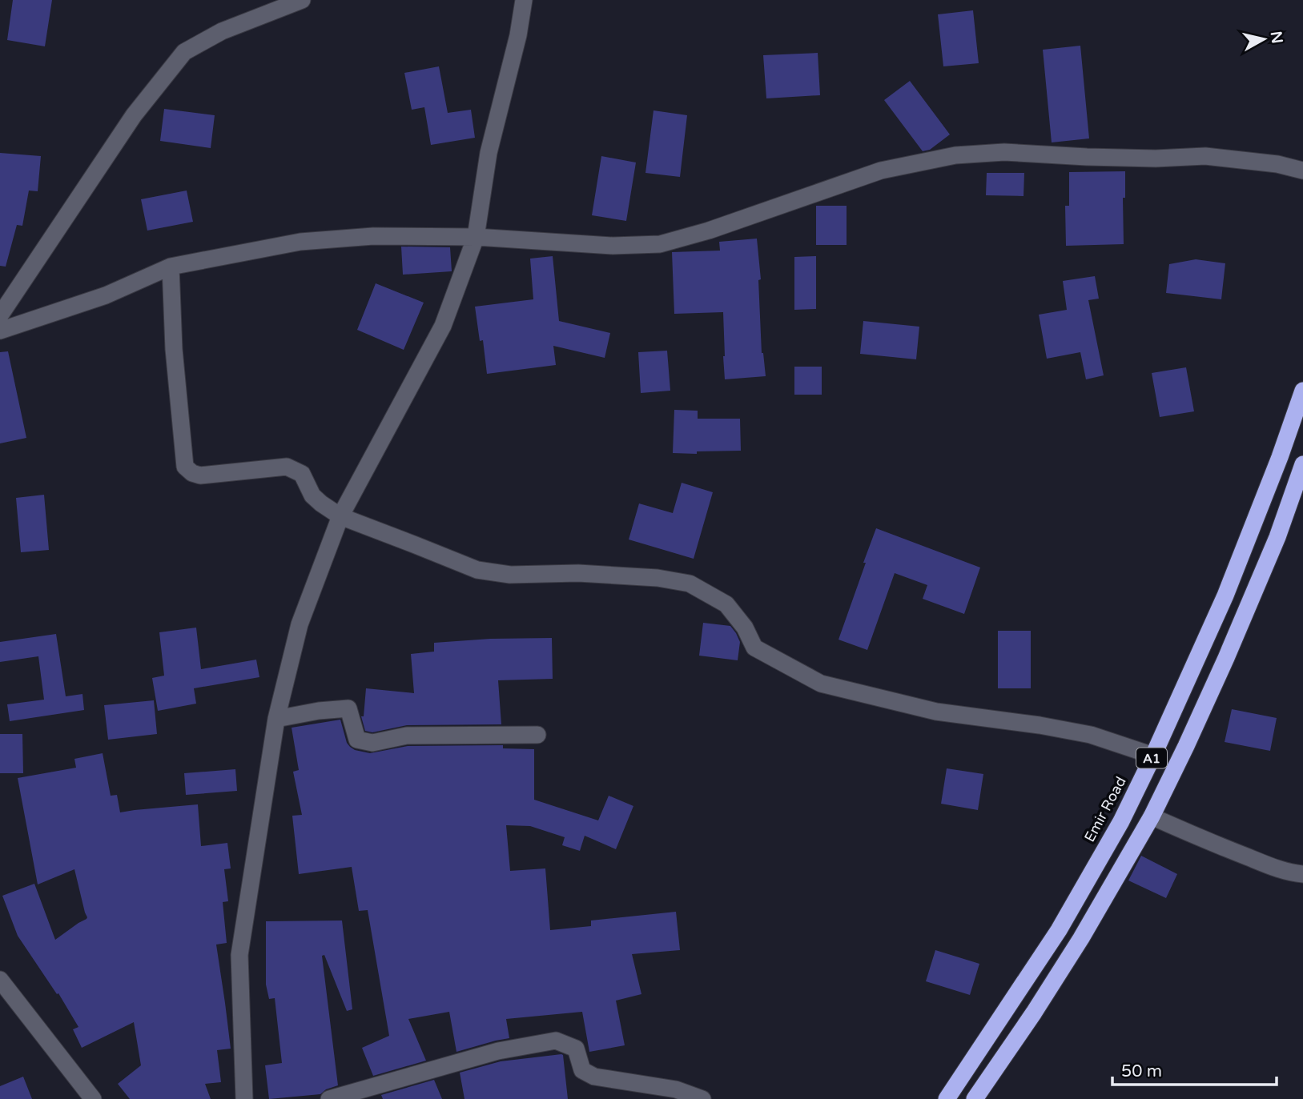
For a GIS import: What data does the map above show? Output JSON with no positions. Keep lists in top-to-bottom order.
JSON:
{
  "streets": {
    "highway": ["A1", "Emir Road"]
  },
  "scale_bar": "50 m",
  "north": "right"
}
